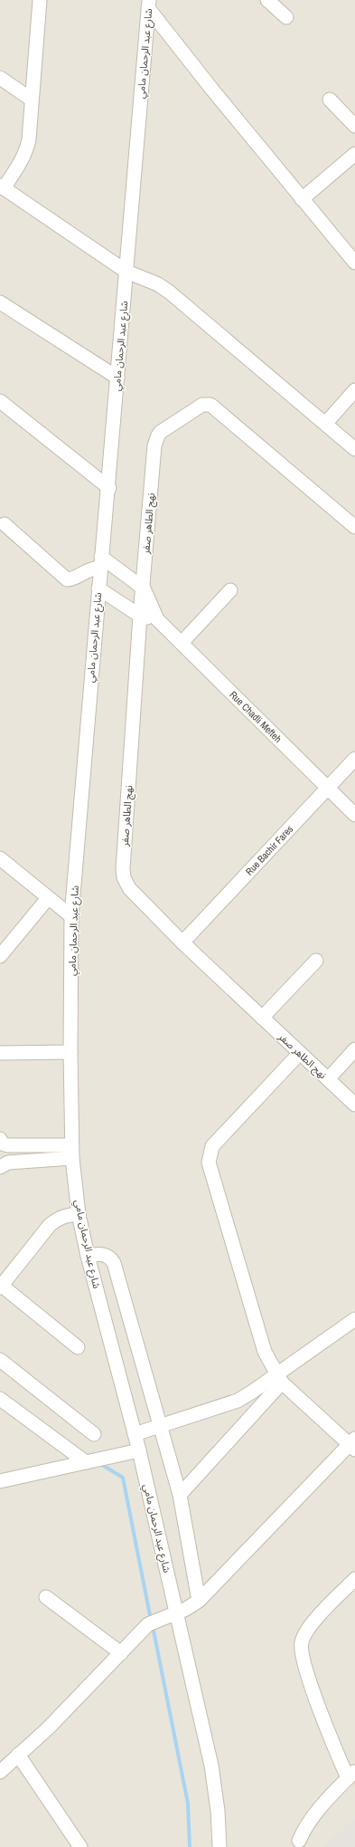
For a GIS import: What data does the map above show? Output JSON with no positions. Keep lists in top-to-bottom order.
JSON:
{
  "streets": {
    "street": [
      "شارع عبد الرحمان مامي",
      "نهج الطاهر صفر",
      "Rue Chadli Mefteh",
      "Rue Bachir Fares"
    ]
  },
  "crossings": [
    ["نهج الطاهر صفر", "Rue Bachir Fares"],
    ["Rue Chadli Mefteh", "Rue Bachir Fares"]
  ]
}
